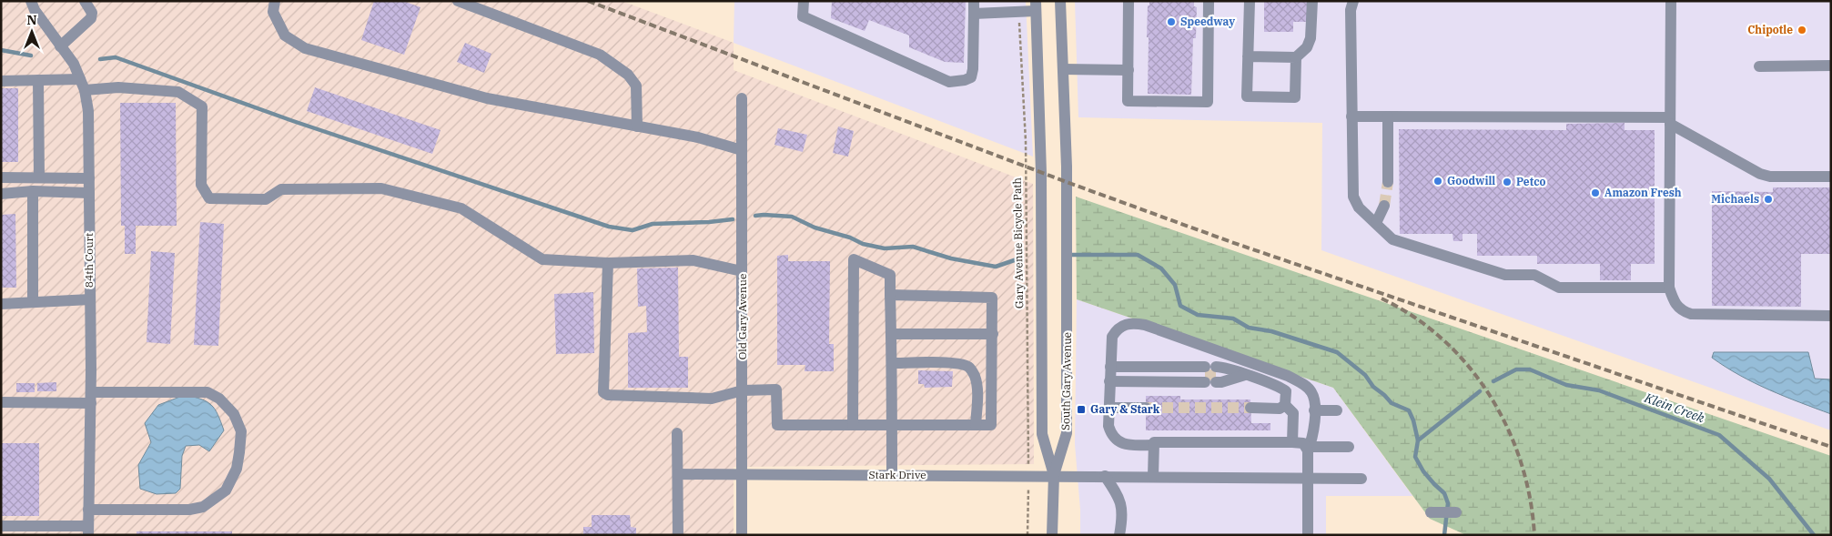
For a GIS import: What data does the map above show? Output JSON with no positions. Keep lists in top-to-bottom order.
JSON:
{
  "streets": {
    "street": [
      "84th Court",
      "Old Gary Avenue",
      "South Gary Avenue",
      "Stark Drive"
    ],
    "path": ["Gary Avenue Bicycle Path"]
  },
  "crossings": [
    ["Old Gary Avenue", "Stark Drive"],
    ["South Gary Avenue", "Stark Drive"]
  ],
  "water": ["Klein Creek"],
  "places": {
    "other": [
      "Speedway",
      "Chipotle",
      "Goodwill",
      "Petco",
      "Amazon Fresh",
      "Michaels"
    ],
    "transit": ["Gary & Stark"]
  },
  "north": "top"
}
